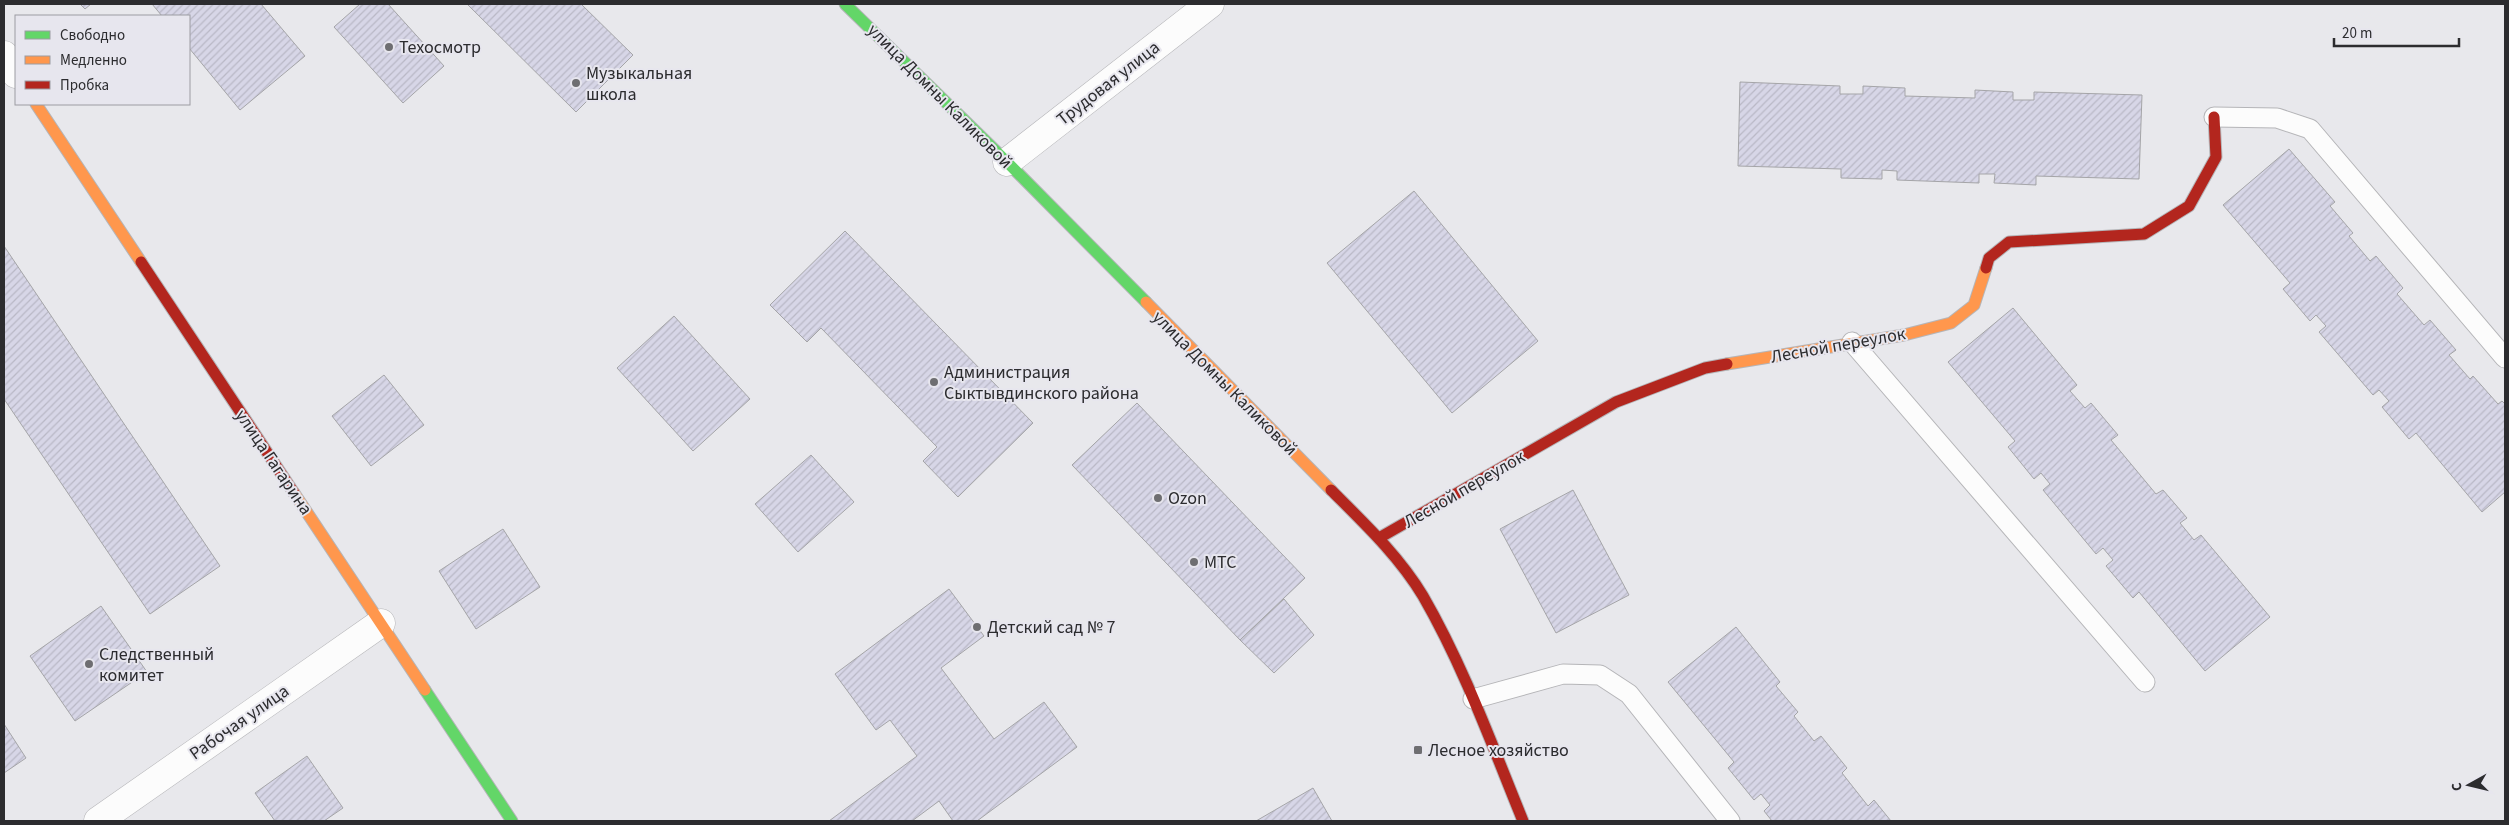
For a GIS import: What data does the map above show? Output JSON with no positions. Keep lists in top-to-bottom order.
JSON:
{
  "streets": {
    "street": [
      "Трудовая улица",
      "улица Домны Каликовой",
      "Лесной переулок",
      "улица Гагарина",
      "Рабочая улица"
    ]
  },
  "crossings": [
    ["Трудовая улица", "улица Домны Каликовой"],
    ["улица Домны Каликовой", "Лесной переулок"],
    ["улица Гагарина", "Рабочая улица"]
  ],
  "places": {
    "other": [
      "Техосмотр",
      "Музыкальная школа",
      "Администрация Сыктывдинского района",
      "Ozon",
      "МТС",
      "Детский сад № 7",
      "Следственный комитет"
    ],
    "transit": ["Лесное хозяйство"]
  },
  "legend": ["Свободно", "Медленно", "Пробка"],
  "scale_bar": "20 m",
  "north": "left"
}
